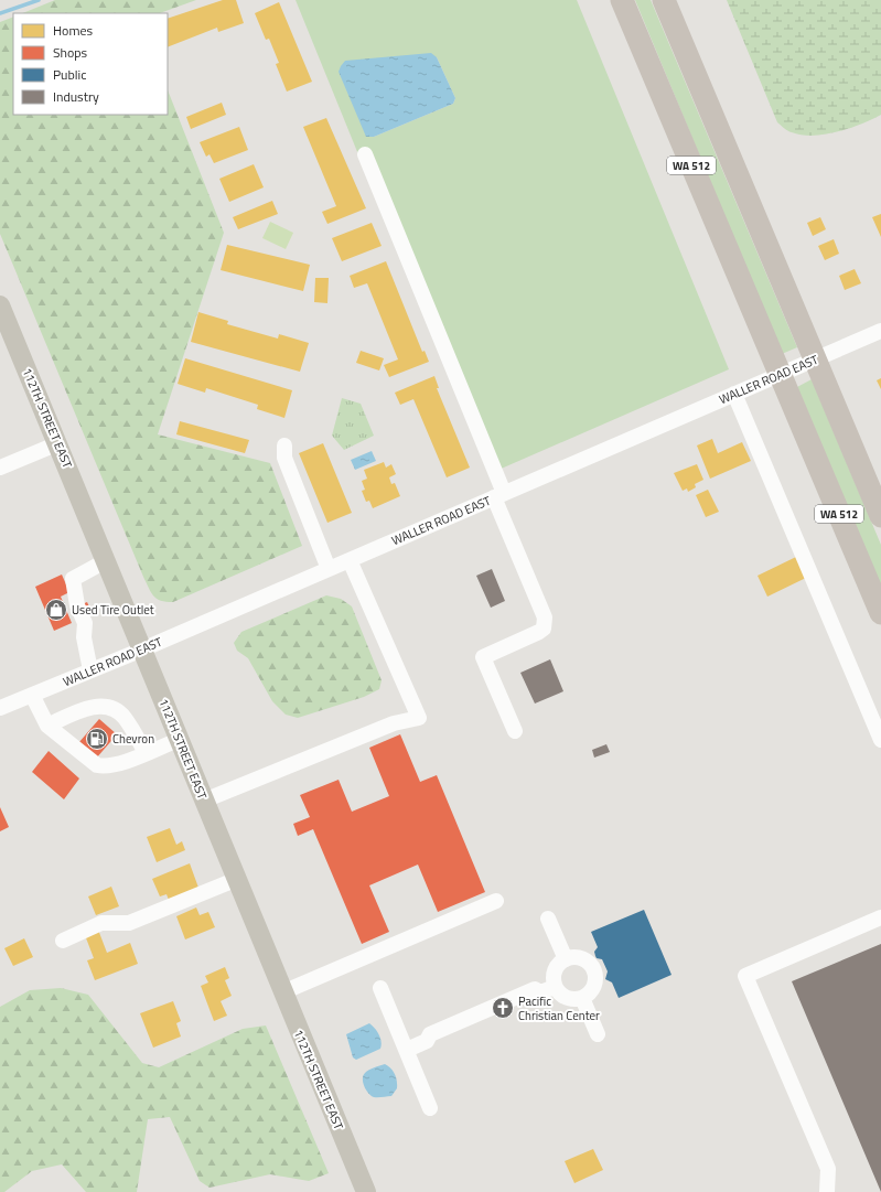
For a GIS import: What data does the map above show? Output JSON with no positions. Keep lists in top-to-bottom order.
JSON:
{
  "streets": {
    "highway": ["WA 512"],
    "main road": ["112TH STREET EAST"],
    "street": ["WALLER ROAD EAST"]
  },
  "crossings": [
    ["WALLER ROAD EAST", "112TH STREET EAST"]
  ],
  "places": {
    "shop": ["Used Tire Outlet"],
    "fuel station": ["Chevron"],
    "church": ["Pacific Christian Center"]
  },
  "legend": [
    "Homes",
    "Shops",
    "Public",
    "Industry"
  ]
}
